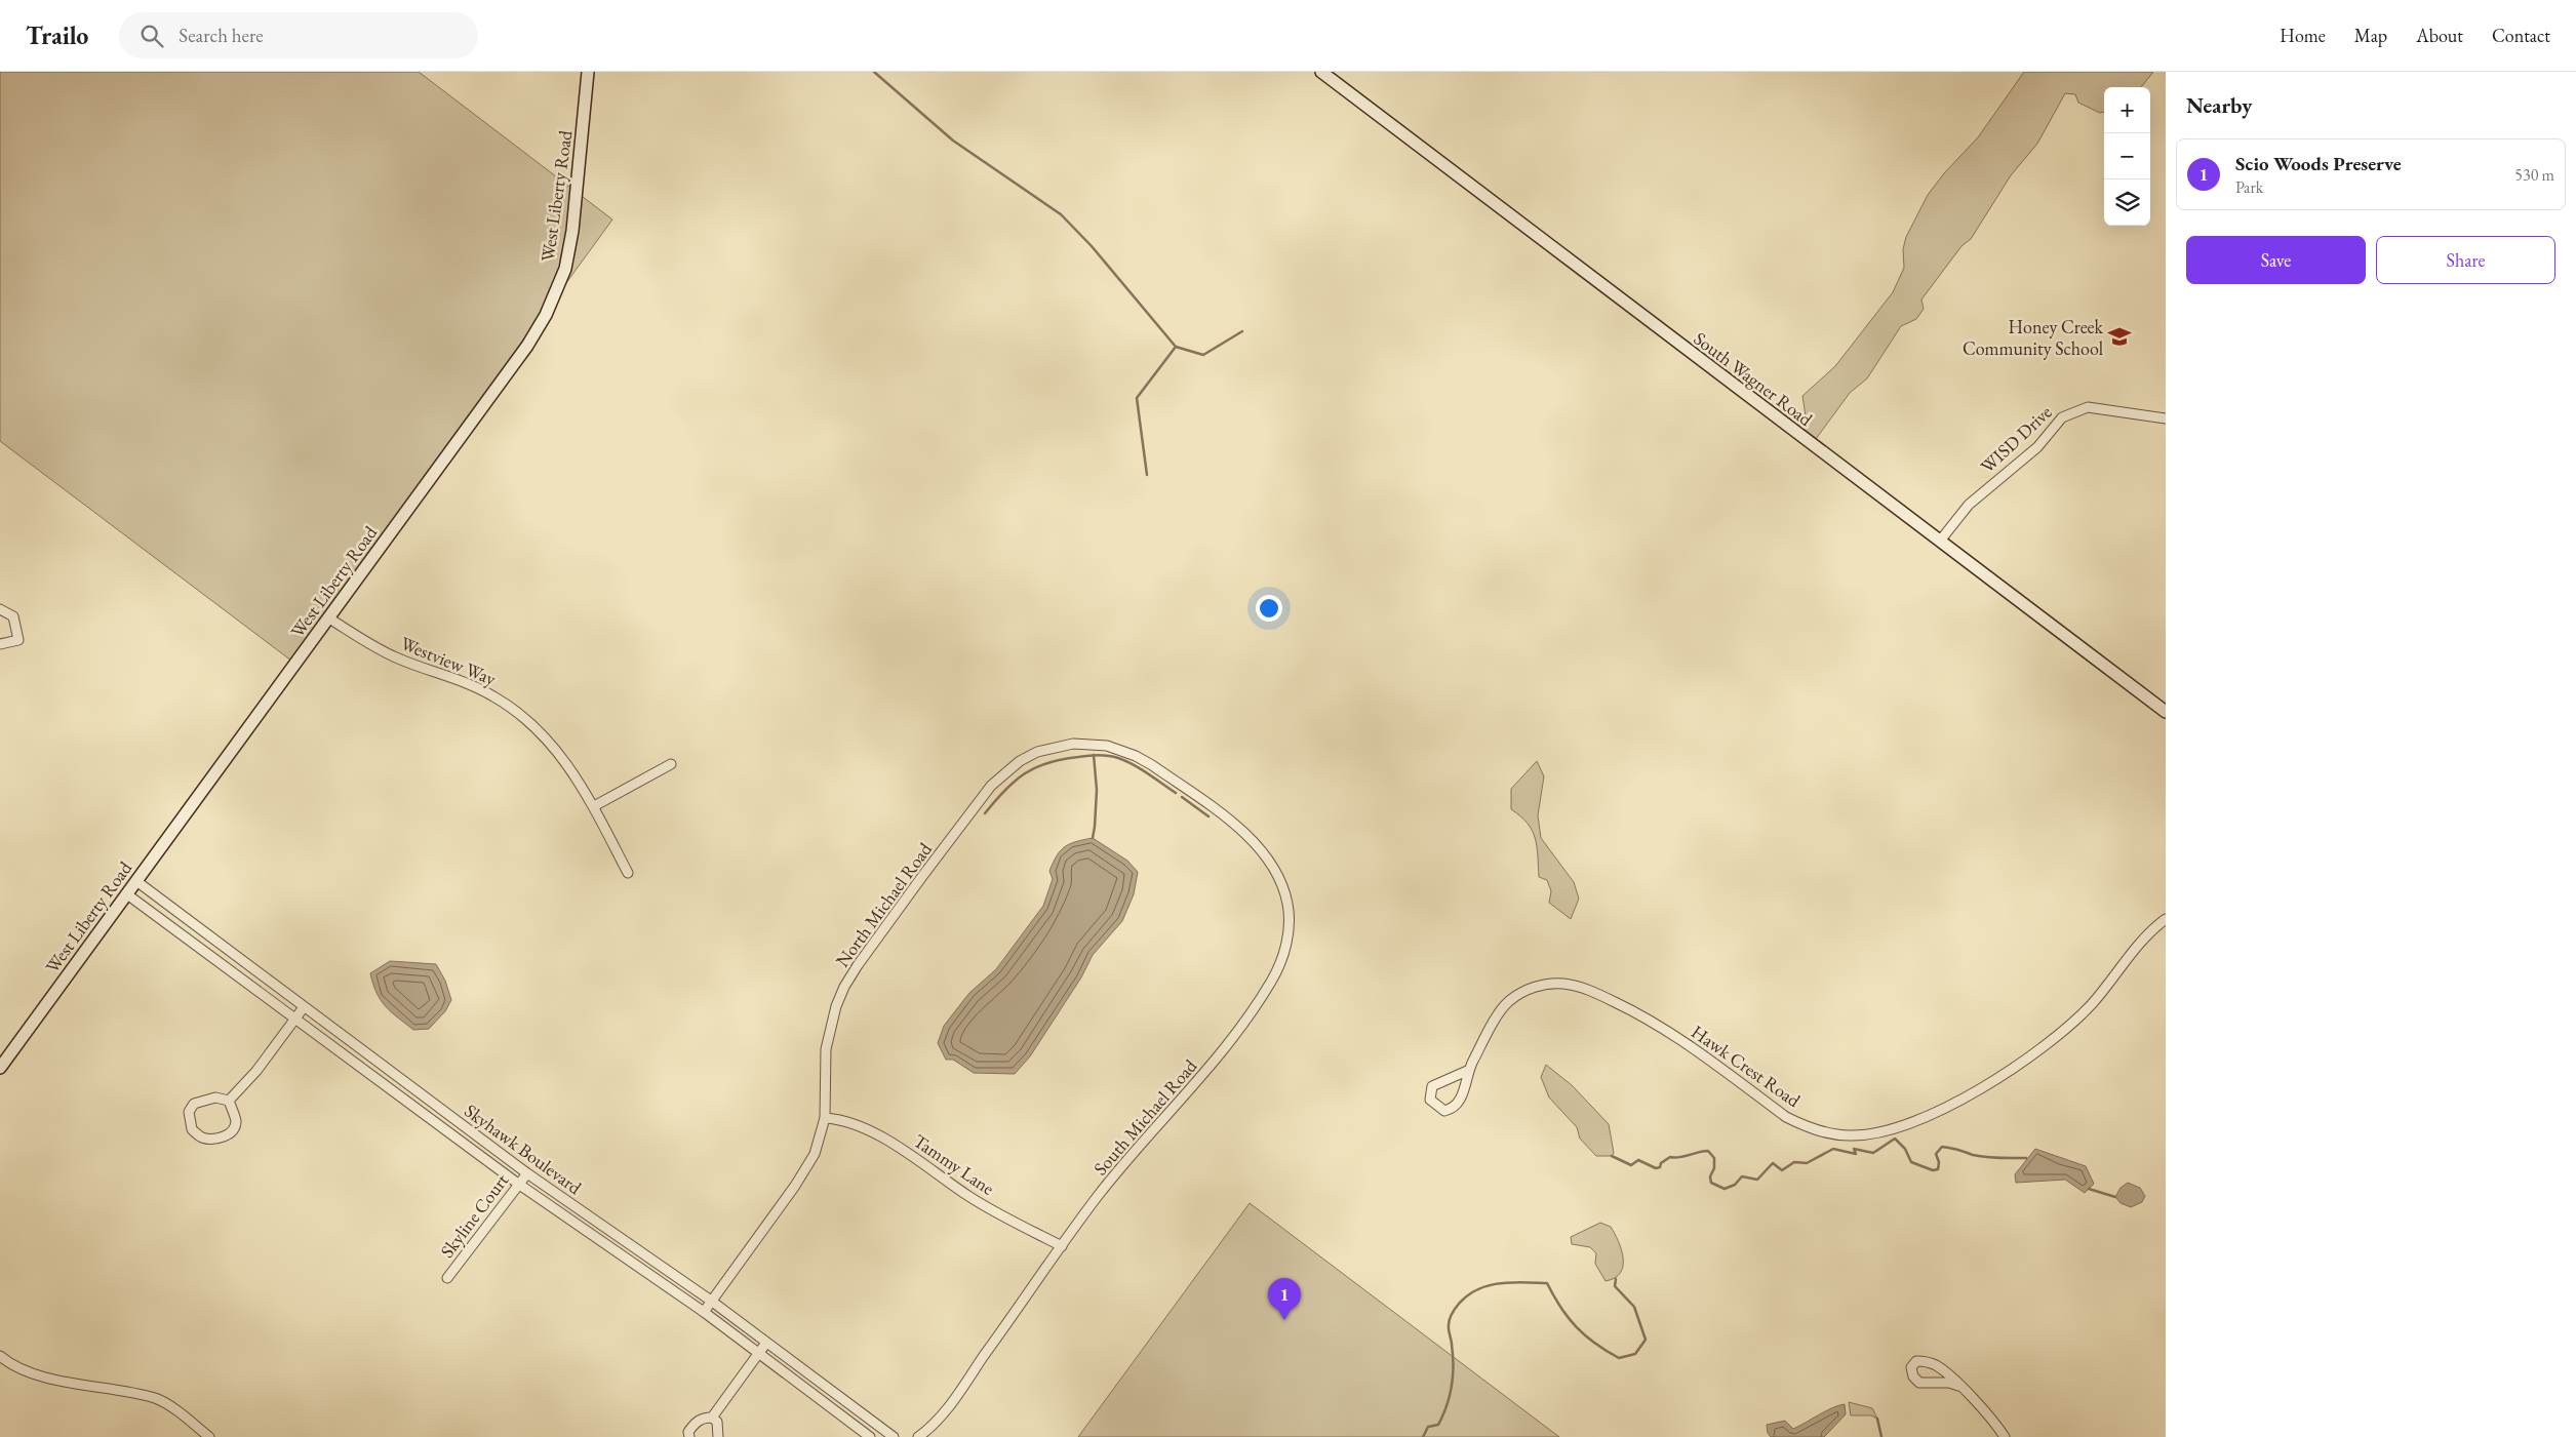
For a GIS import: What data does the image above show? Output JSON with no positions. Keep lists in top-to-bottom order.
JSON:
{
  "streets": {
    "main road": ["West Liberty Road", "South Wagner Road"],
    "street": [
      "WISD Drive",
      "Westview Way",
      "North Michael Road",
      "Hawk Crest Road",
      "South Michael Road",
      "Skyhawk Boulevard",
      "Tammy Lane",
      "Skyline Court"
    ]
  },
  "crossings": [
    ["West Liberty Road", "Westview Way"],
    ["West Liberty Road", "Skyhawk Boulevard"],
    ["South Wagner Road", "WISD Drive"],
    ["North Michael Road", "South Michael Road"],
    ["North Michael Road", "Skyhawk Boulevard"],
    ["North Michael Road", "Tammy Lane"],
    ["South Michael Road", "Tammy Lane"],
    ["Skyhawk Boulevard", "Skyline Court"]
  ],
  "places": {
    "school or university": ["Honey Creek Community School"]
  },
  "page": {
    "header": "Trailo",
    "search": "Search here",
    "nav": [
      "Home",
      "Map",
      "About",
      "Contact"
    ],
    "heading": "Nearby",
    "map_buttons": ["+", "−"],
    "list": [
      {
        "mark": "1",
        "name": "Scio Woods Preserve",
        "note": "Park",
        "value": "530 m"
      }
    ],
    "buttons": ["Save", "Share"],
    "pins": "1"
  }
}
